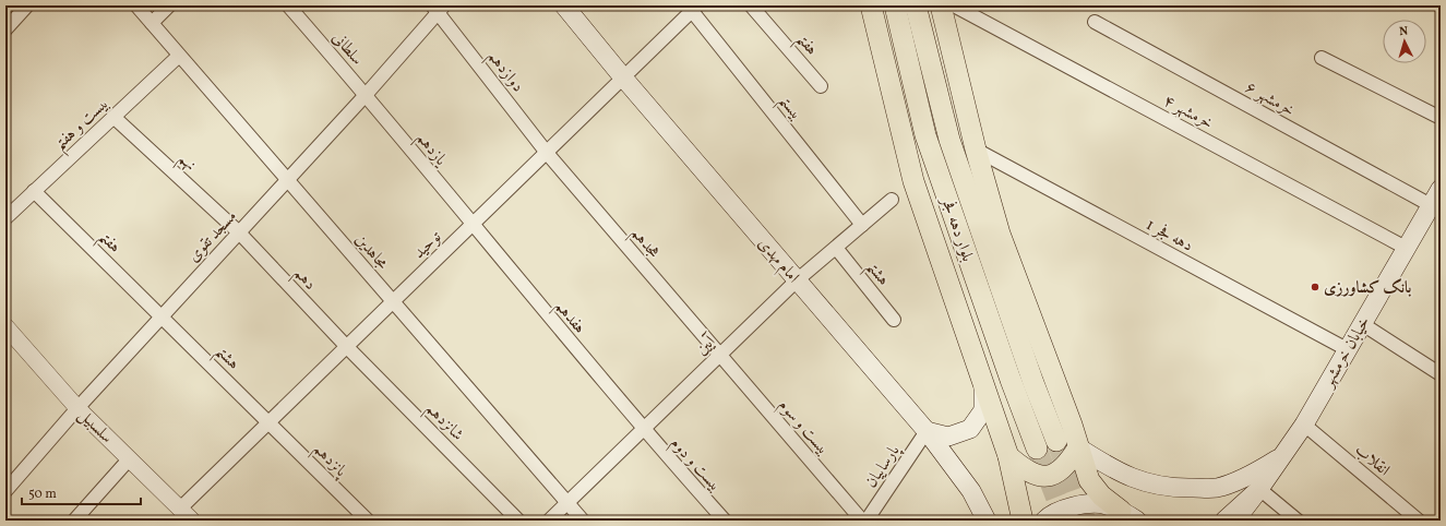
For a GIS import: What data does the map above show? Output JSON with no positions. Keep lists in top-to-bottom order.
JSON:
{
  "streets": {
    "main road": ["بلوار دهه فجر", "امام مهدی", "خیابان خرمشهر"],
    "street": [
      "هفتم",
      "سلطانی",
      "دوازدهم",
      "خرمشهر ۶",
      "بیستم",
      "خرمشهر ۴",
      "بیست و هفتم",
      "یازدهم",
      "نهم",
      "دهه فجر 1",
      "مسجد تقوی",
      "هجدهم",
      "توحید",
      "مجاهدین",
      "هشتم",
      "دهم",
      "هفدهم",
      "آیین",
      "شانزدهم",
      "سلسبیل",
      "بیست و سوم",
      "پانزدهم",
      "انقلاب",
      "بیست و دوم",
      "پارساییان"
    ]
  },
  "crossings": [
    ["هفتم", "بیست و هفتم"],
    ["هفتم", "مسجد تقوی"],
    ["هفتم", "هشتم"],
    ["سلطانی", "یازدهم"],
    ["سلطانی", "مسجد تقوی"],
    ["دوازدهم", "مسجد تقوی"],
    ["دوازدهم", "هجدهم"],
    ["دوازدهم", "توحید"],
    ["خرمشهر ۶", "خیابان خرمشهر"],
    ["بیستم", "توحید"],
    ["بیستم", "آیین"],
    ["خرمشهر ۴", "خیابان خرمشهر"],
    ["بیست و هفتم", "نهم"],
    ["بیست و هفتم", "مجاهدین"],
    ["یازدهم", "مسجد تقوی"],
    ["یازدهم", "توحید"],
    ["یازدهم", "هفدهم"],
    ["نهم", "مسجد تقوی"],
    ["نهم", "دهم"],
    ["دهه فجر 1", "خیابان خرمشهر"],
    ["مسجد تقوی", "مجاهدین"],
    ["مسجد تقوی", "هشتم"],
    ["مسجد تقوی", "دهم"],
    ["مسجد تقوی", "سلسبیل"],
    ["هجدهم", "توحید"],
    ["هجدهم", "آیین"],
    ["هجدهم", "بیست و سوم"],
    ["توحید", "مجاهدین"],
    ["توحید", "امام مهدی"],
    ["توحید", "هشتم"],
    ["توحید", "دهم"],
    ["توحید", "هفدهم"],
    ["توحید", "شانزدهم"],
    ["توحید", "سلسبیل"],
    ["توحید", "پانزدهم"],
    ["مجاهدین", "آیین"],
    ["امام مهدی", "آیین"],
    ["امام مهدی", "پارساییان"],
    ["هشتم", "آیین"],
    ["هشتم", "پانزدهم"],
    ["دهم", "شانزدهم"],
    ["هفدهم", "آیین"],
    ["هفدهم", "بیست و دوم"],
    ["آیین", "بیست و سوم"],
    ["آیین", "بیست و دوم"],
    ["خیابان خرمشهر", "انقلاب"]
  ],
  "places": ["بانک کشاورزی"],
  "scale_bar": "50 m",
  "north": "top"
}
